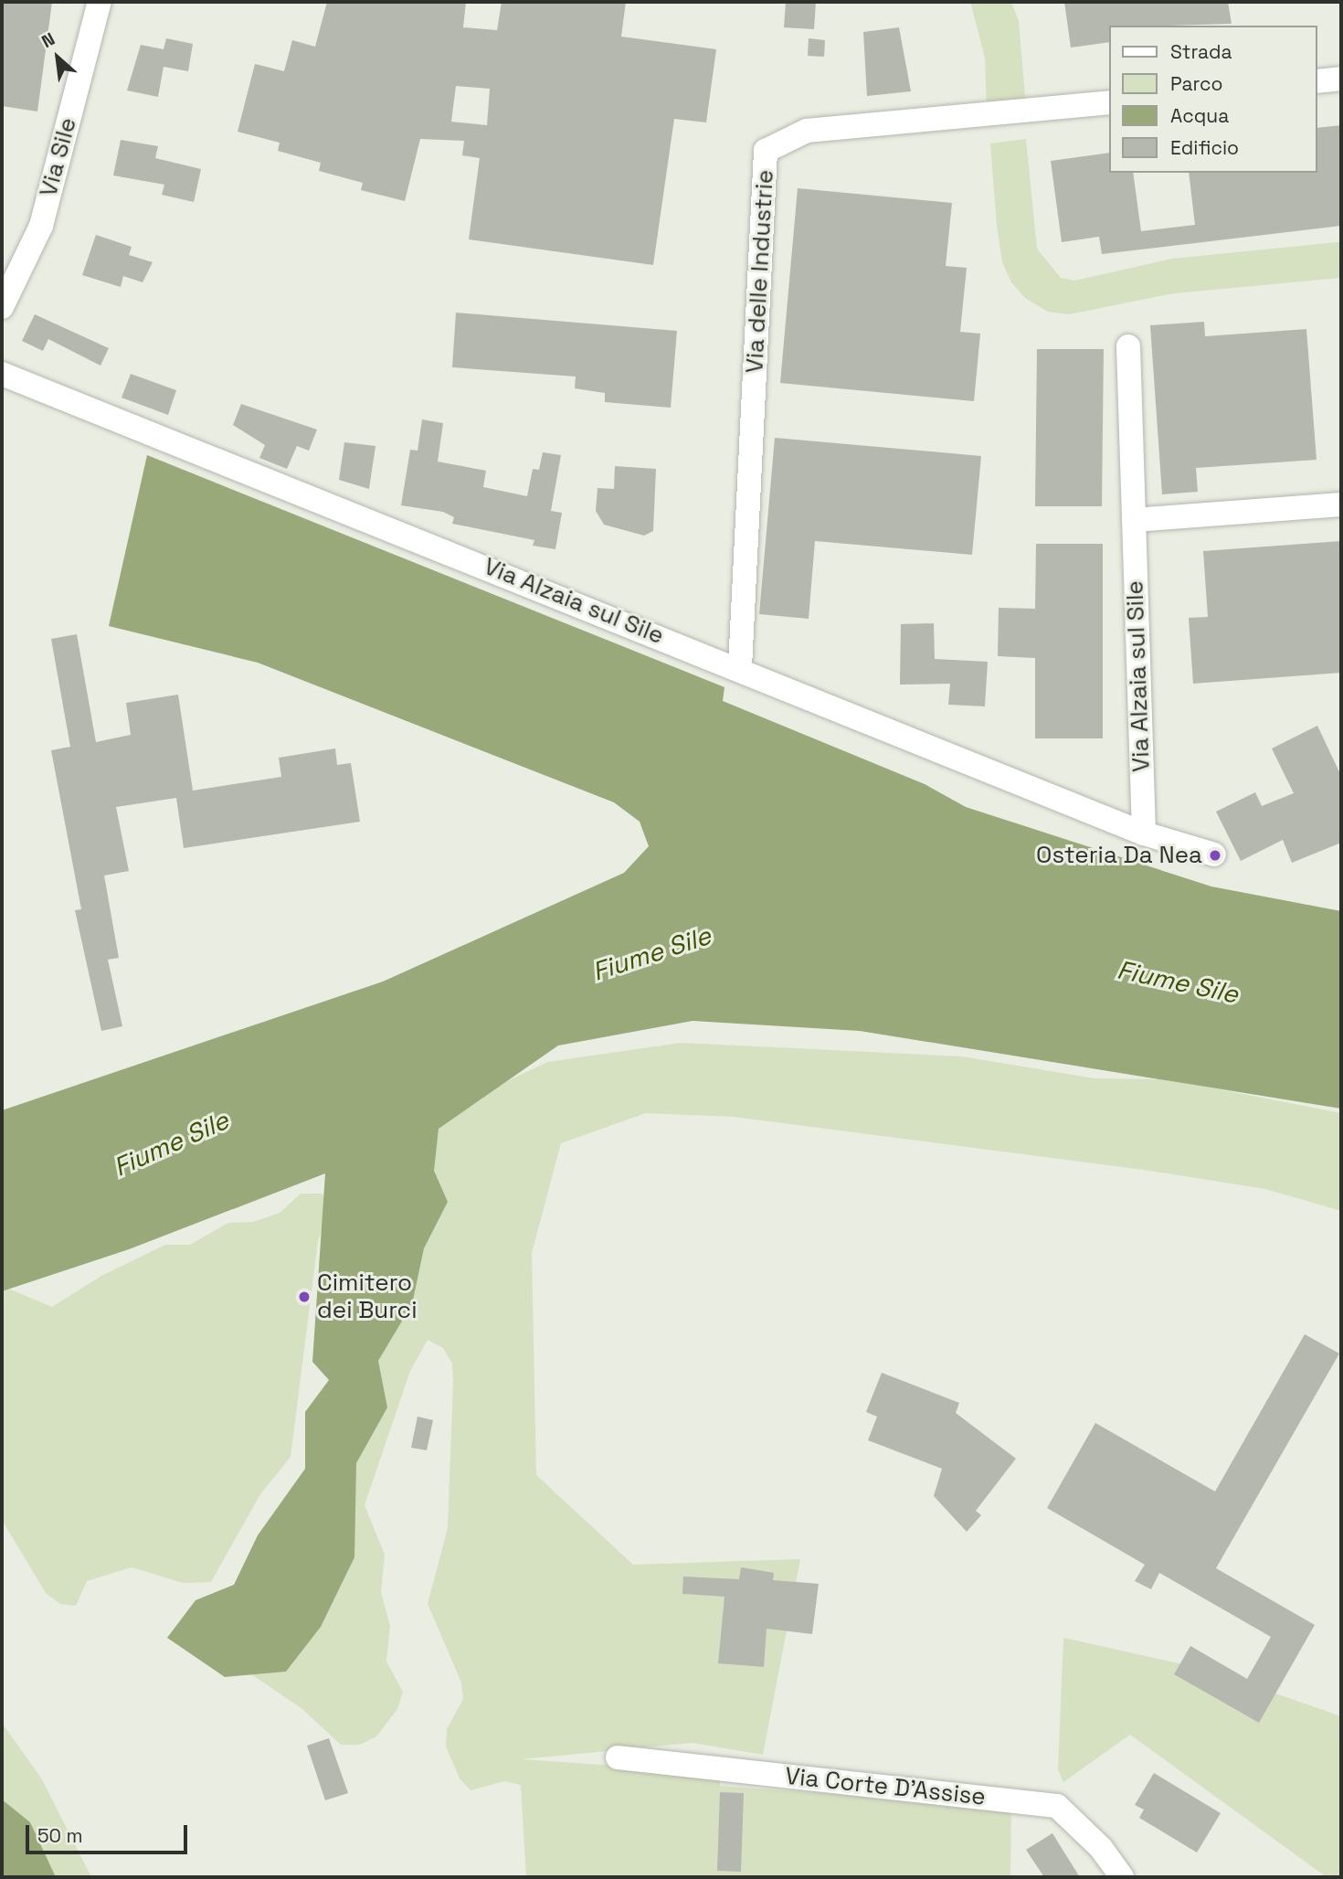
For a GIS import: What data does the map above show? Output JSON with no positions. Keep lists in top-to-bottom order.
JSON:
{
  "streets": {
    "street": [
      "Via Sile",
      "Via delle Industrie",
      "Via Alzaia sul Sile",
      "Via Corte D'Assise"
    ]
  },
  "crossings": [
    ["Via delle Industrie", "Via Alzaia sul Sile"]
  ],
  "water": ["Fiume Sile"],
  "places": ["Osteria Da Nea", "Cimitero dei Burci"],
  "legend": [
    "Strada",
    "Parco",
    "Acqua",
    "Edificio"
  ],
  "scale_bar": "50 m",
  "north": "top left"
}
